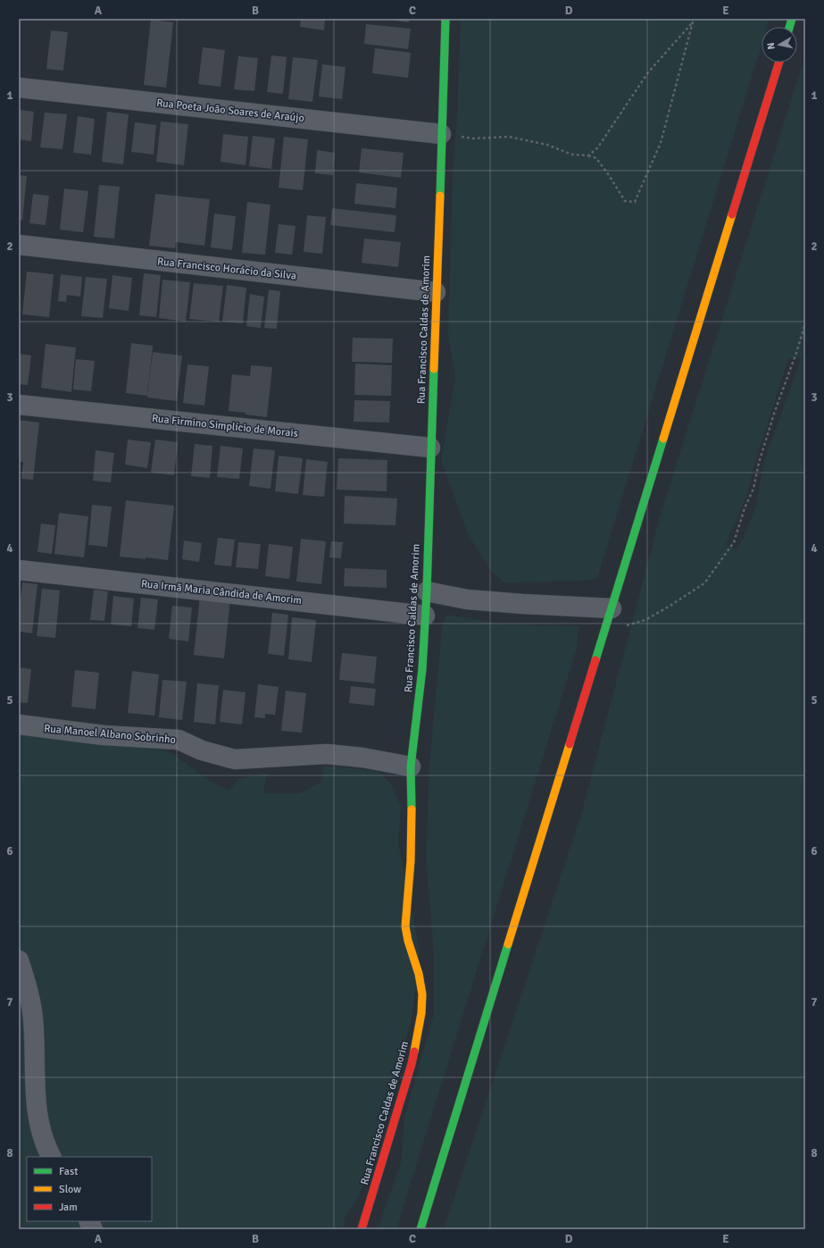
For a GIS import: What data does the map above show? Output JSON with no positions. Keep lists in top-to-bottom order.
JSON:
{
  "streets": {
    "main road": ["Rua Francisco Caldas de Amorim"],
    "street": [
      "Rua Poeta João Soares de Araújo",
      "Rua Francisco Horácio da Silva",
      "Rua Firmino Simplício de Morais",
      "Rua Irmã Maria Cândida de Amorim",
      "Rua Manoel Albano Sobrinho"
    ]
  },
  "crossings": [
    ["Rua Poeta João Soares de Araújo", "Rua Francisco Caldas de Amorim"],
    ["Rua Francisco Horácio da Silva", "Rua Francisco Caldas de Amorim"],
    ["Rua Francisco Caldas de Amorim", "Rua Firmino Simplício de Morais"],
    ["Rua Francisco Caldas de Amorim", "Rua Irmã Maria Cândida de Amorim"],
    ["Rua Francisco Caldas de Amorim", "Rua Manoel Albano Sobrinho"]
  ],
  "legend": ["Fast", "Slow", "Jam"],
  "north": "left",
  "grid": {
    "columns": [
      "A",
      "B",
      "C",
      "D",
      "E"
    ],
    "rows": [
      "1",
      "2",
      "3",
      "4",
      "5",
      "6",
      "7",
      "8"
    ]
  }
}
